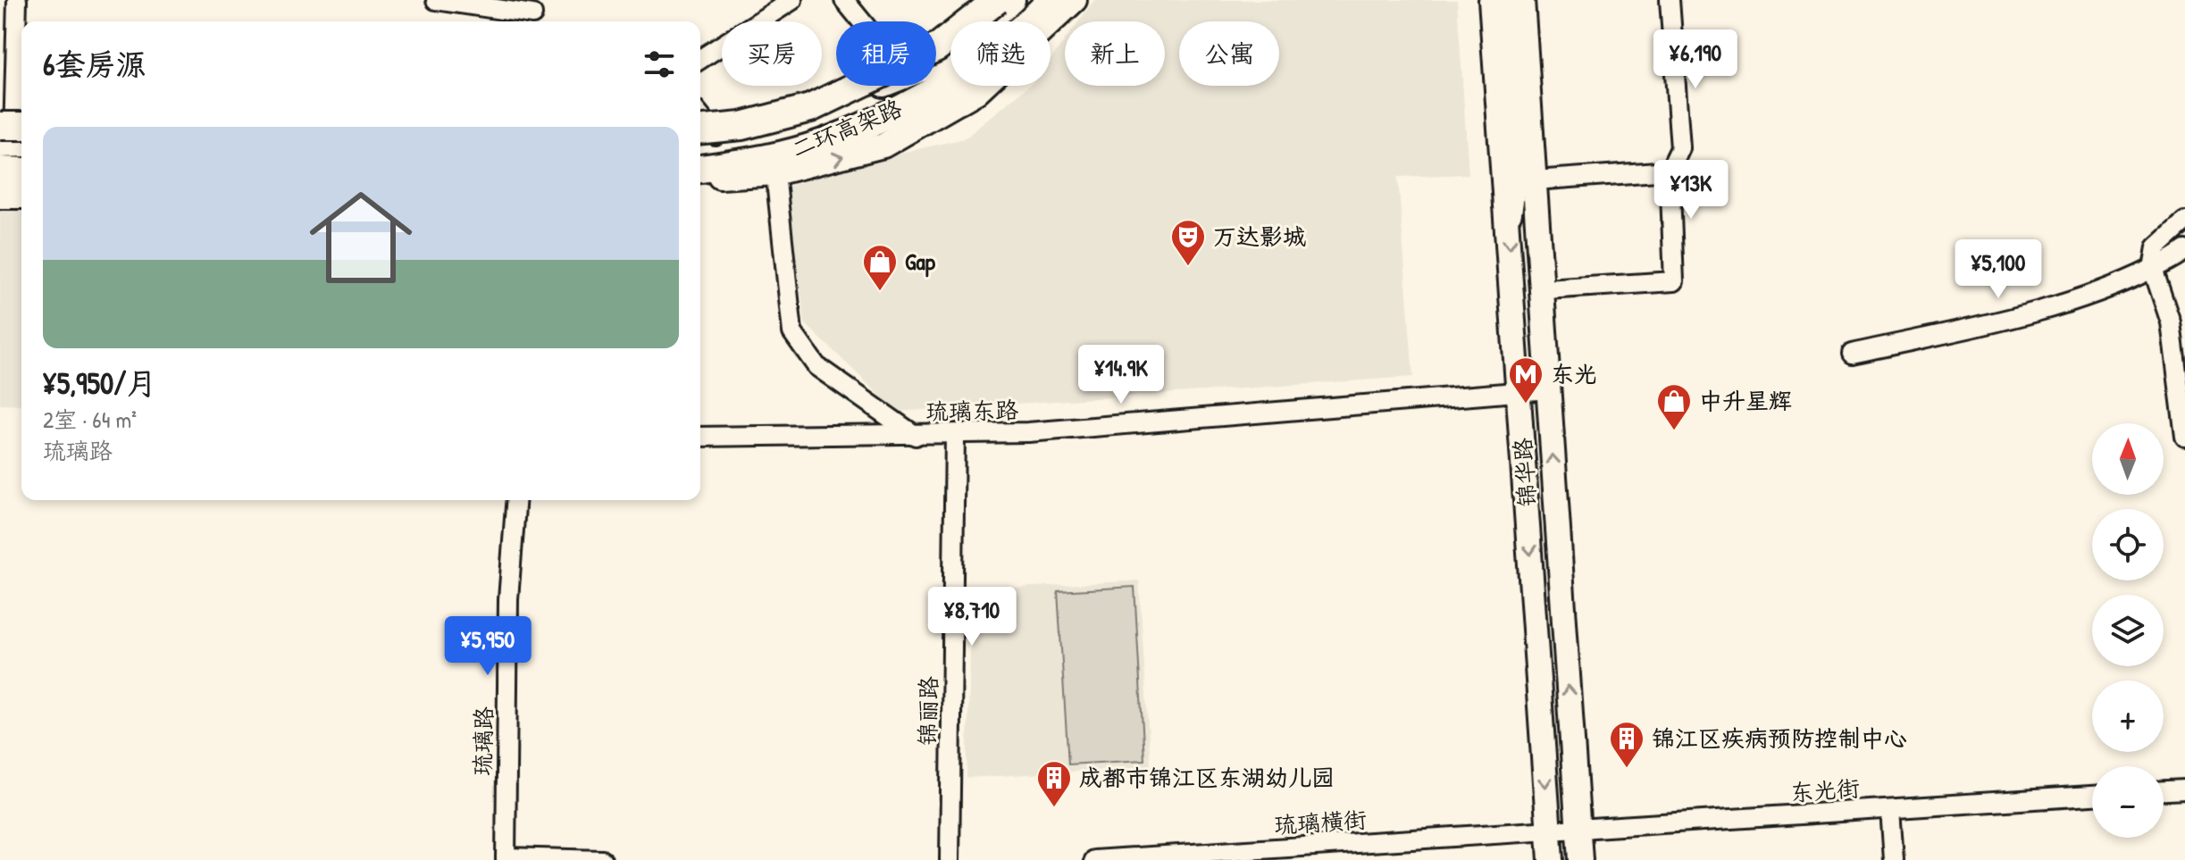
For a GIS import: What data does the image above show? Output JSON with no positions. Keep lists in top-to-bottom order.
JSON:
{
  "streets": {
    "highway": ["二环高架路"],
    "main road": ["锦华路"],
    "street": [
      "琉璃东路",
      "锦丽路",
      "琉璃路",
      "东光街",
      "琉璃横街"
    ]
  },
  "crossings": [
    ["琉璃东路", "锦华路"],
    ["琉璃东路", "锦丽路"],
    ["锦华路", "东光街"],
    ["锦华路", "琉璃横街"],
    ["东光街", "琉璃横街"]
  ],
  "places": {
    "theatre": ["万达影城"],
    "shop": ["Gap", "中升星辉"],
    "metro station": ["东光"],
    "building": ["锦江区疾病预防控制中心", "成都市锦江区东湖幼儿园"]
  },
  "north": "top",
  "page": {
    "chip": [
      "买房",
      "租房",
      "筛选",
      "新上",
      "公寓"
    ],
    "heading": "6套房源",
    "price": [
      "¥6,190",
      "¥13K",
      "¥5,100",
      "¥14.9K",
      "¥8,710",
      "¥5,950"
    ],
    "list": [
      {
        "name": "¥5,950/月",
        "note": "2室 · 64 m² · 琉璃路"
      }
    ],
    "map_buttons": ["+", "−"]
  }
}
